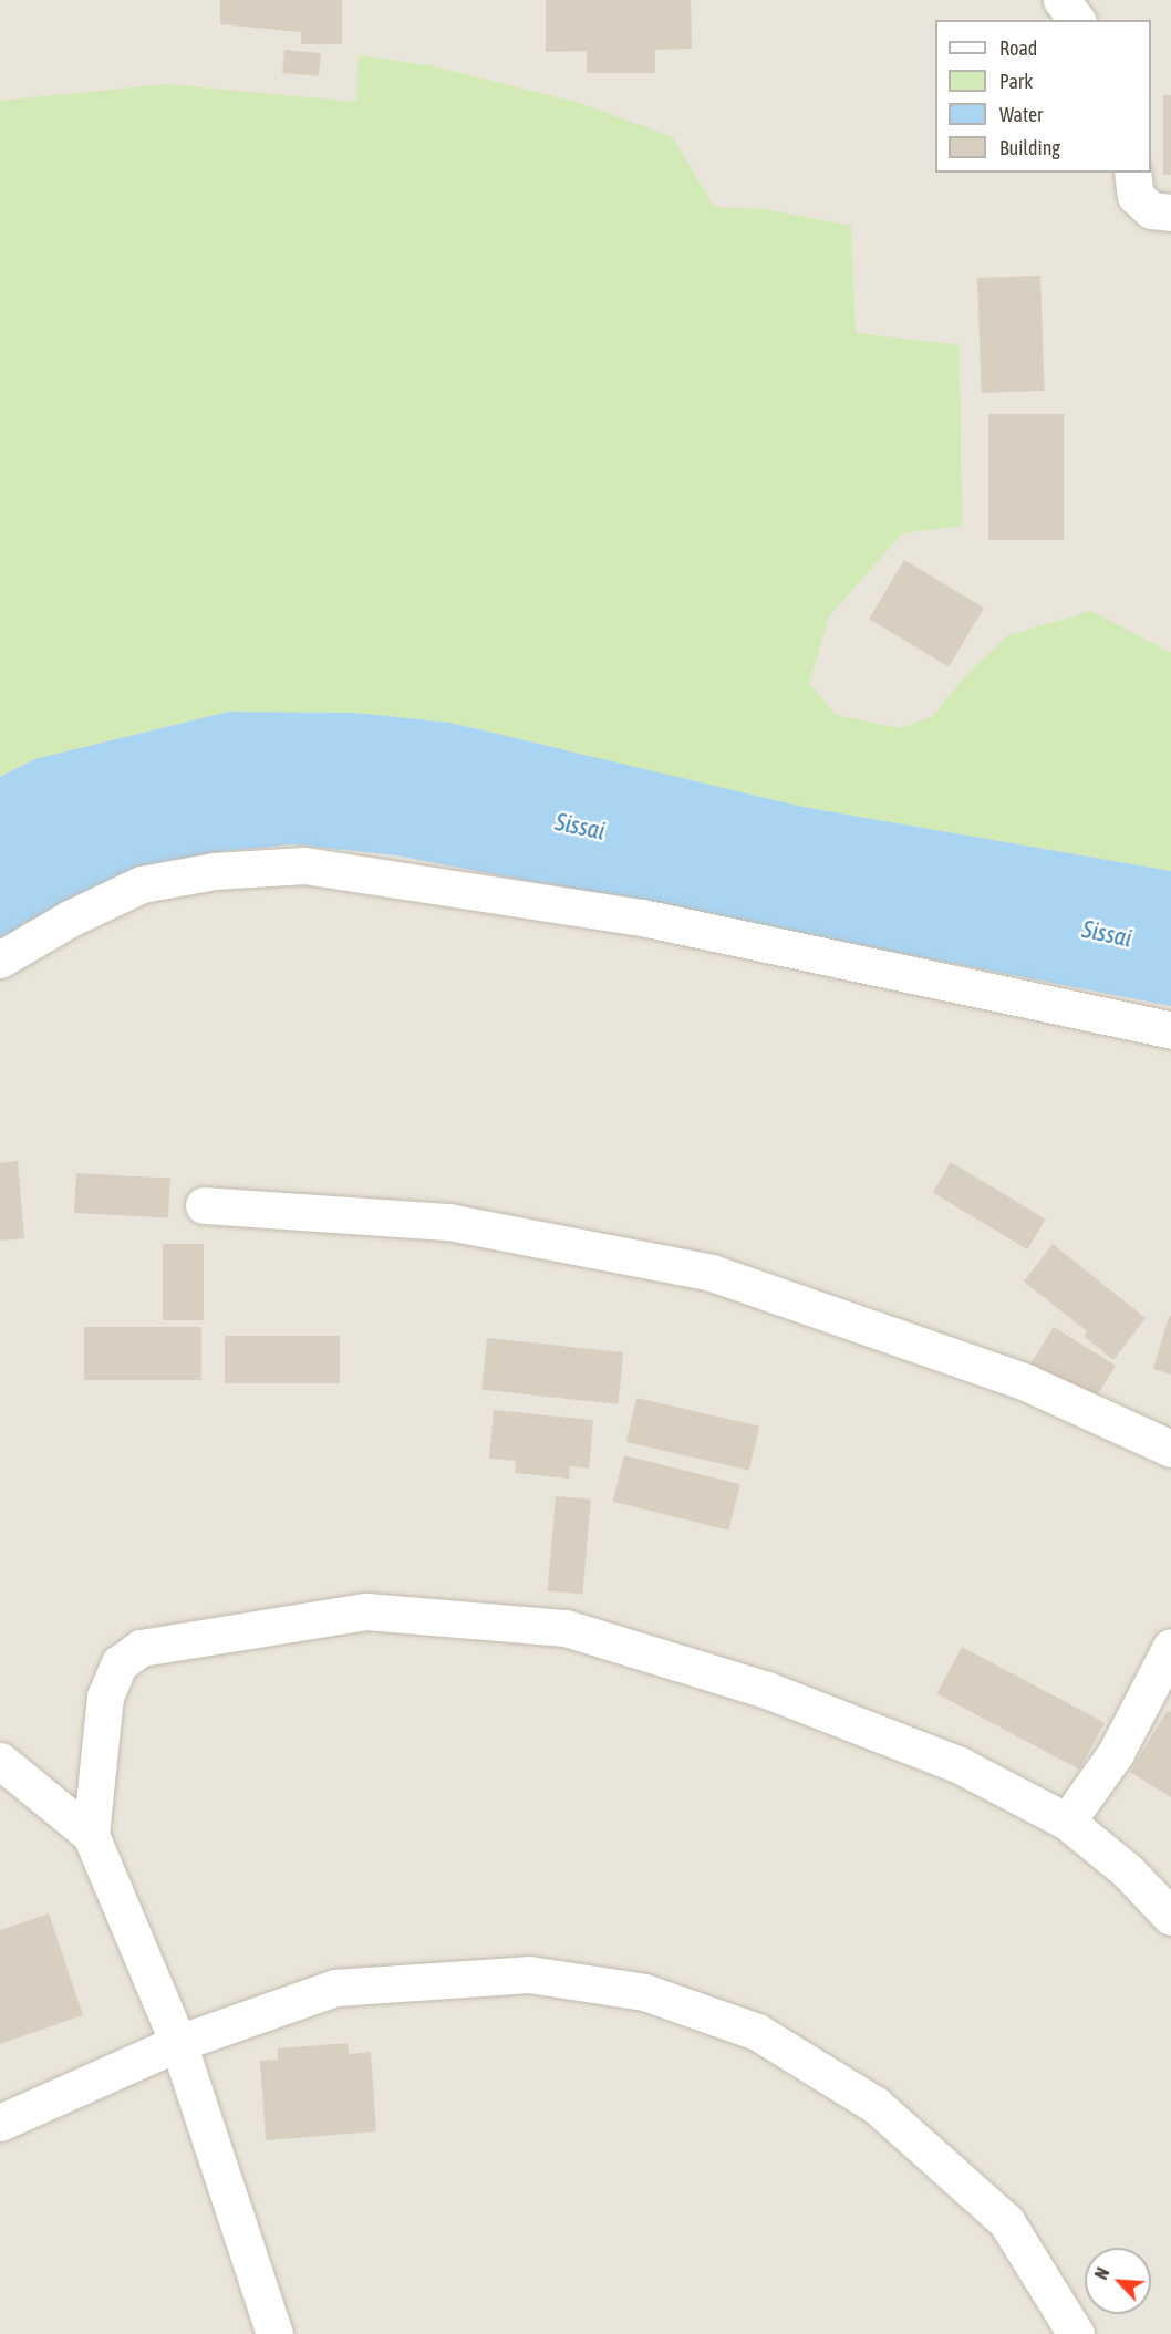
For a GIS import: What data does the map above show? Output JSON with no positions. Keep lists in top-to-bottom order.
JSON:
{
  "water": ["Sissai"],
  "legend": [
    "Road",
    "Park",
    "Water",
    "Building"
  ],
  "north": "top left"
}
